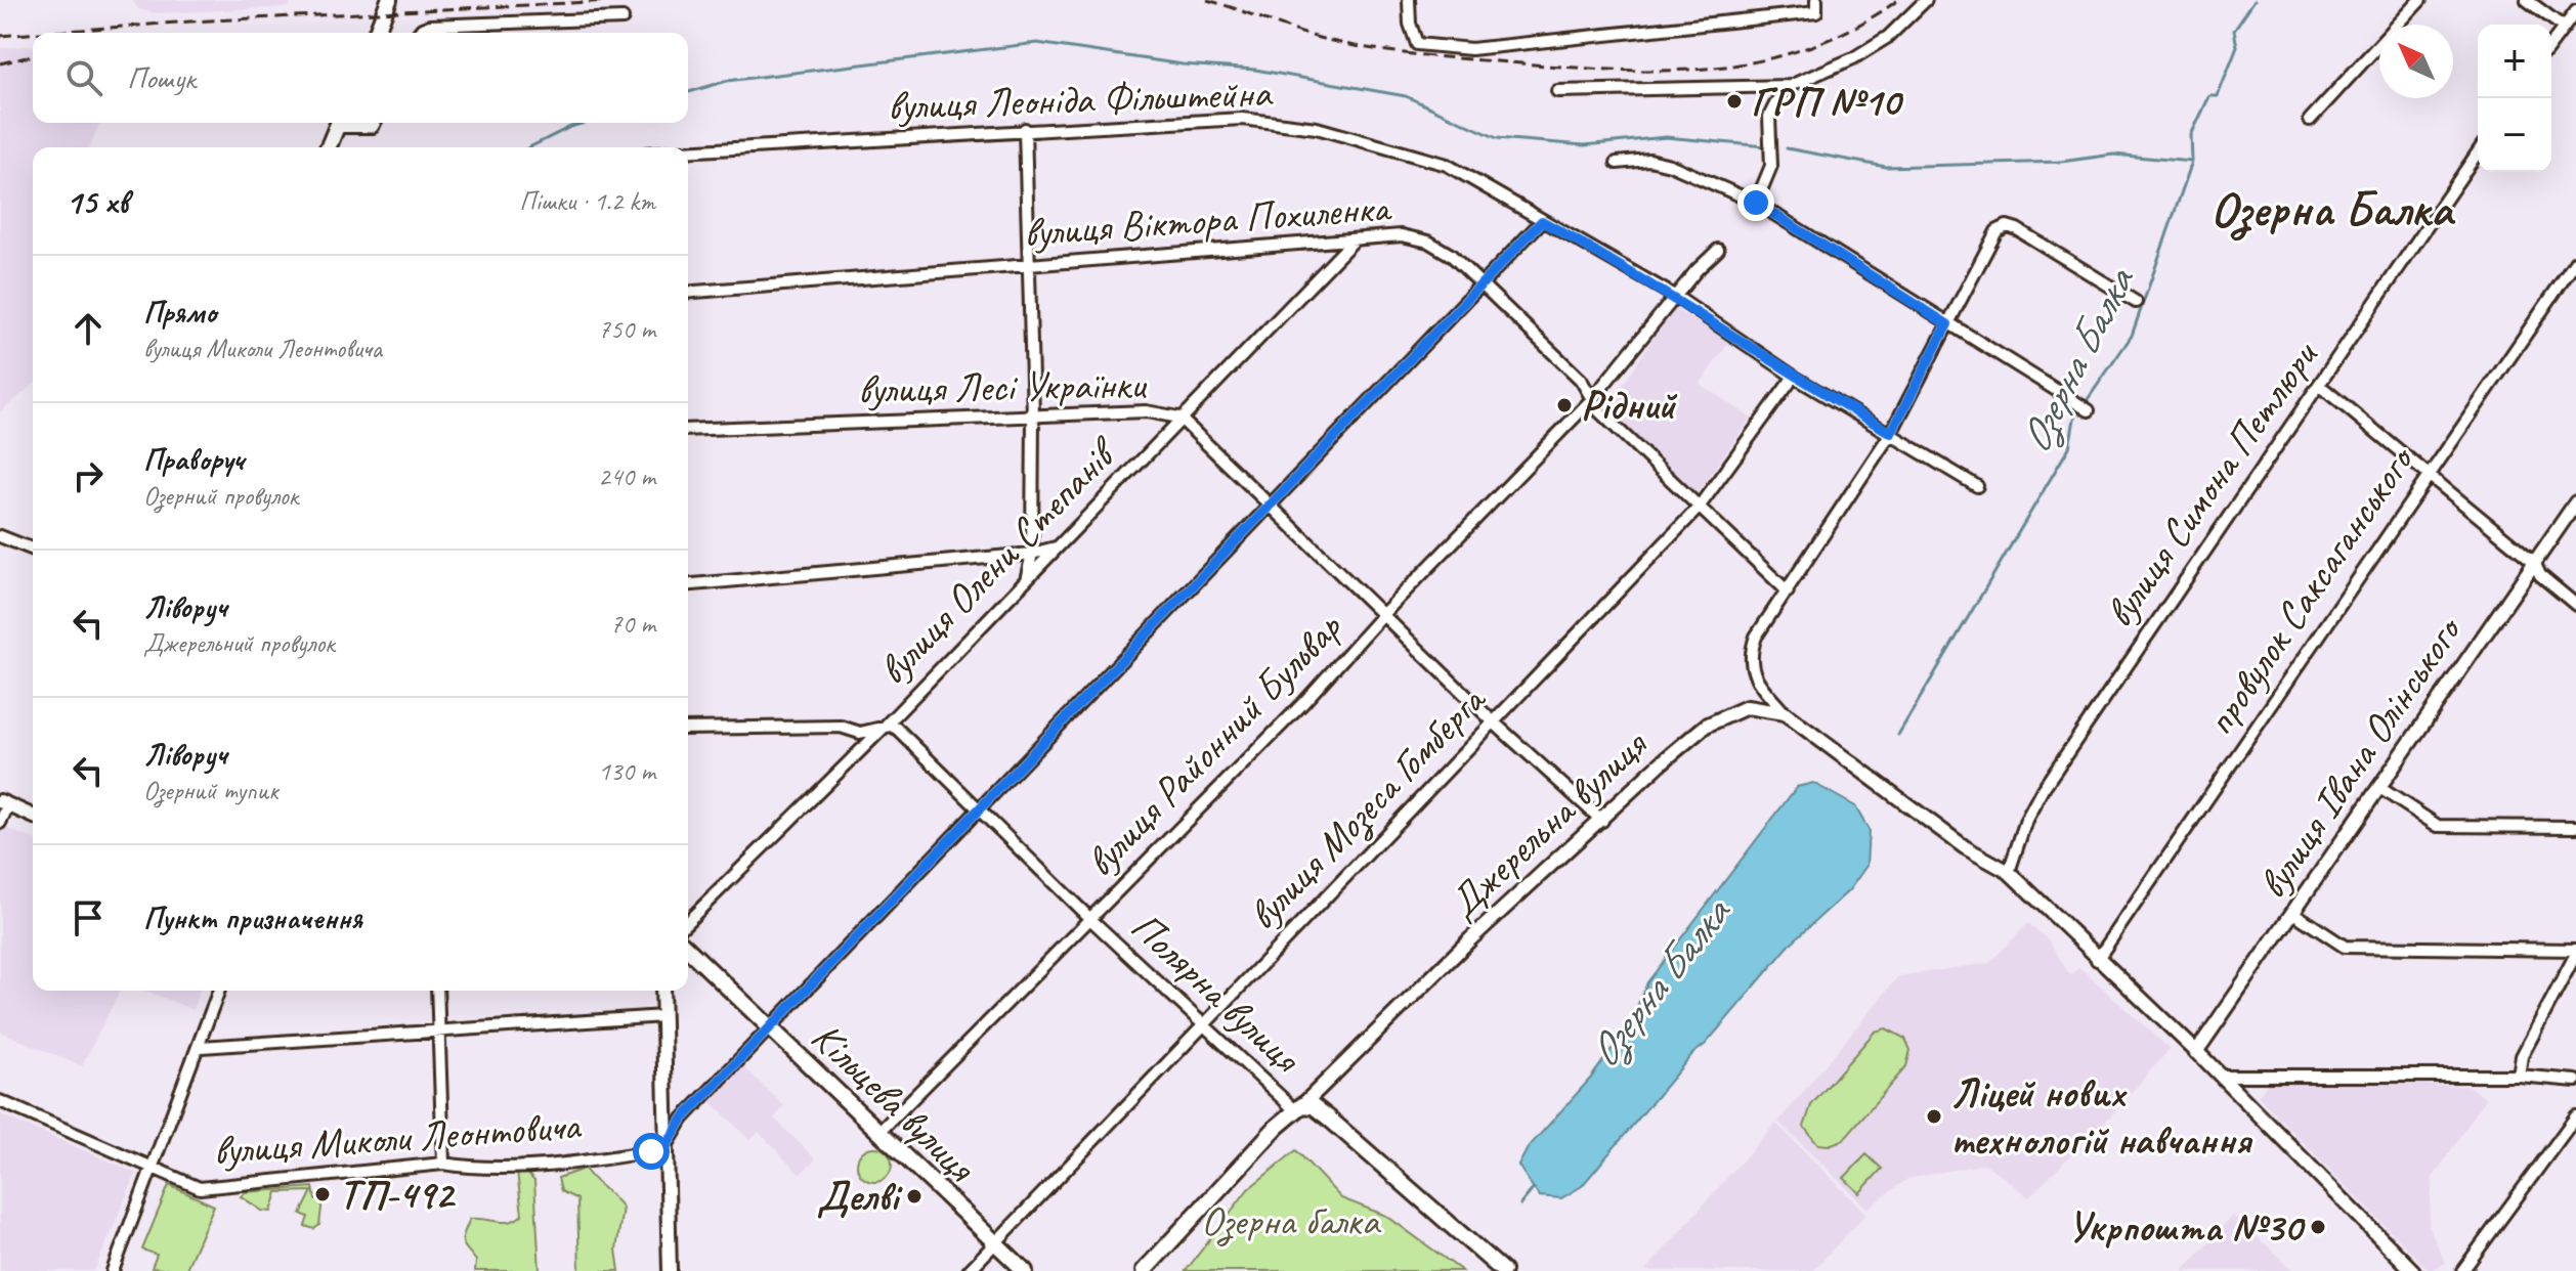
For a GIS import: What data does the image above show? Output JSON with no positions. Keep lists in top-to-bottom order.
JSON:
{
  "streets": {
    "main road": ["Джерельна вулиця", "Кільцева вулиця"],
    "street": [
      "вулиця Леоніда Фільштейна",
      "вулиця Віктора Похиленка",
      "вулиця Лесі Українки",
      "вулиця Симона Петлюри",
      "вулиця Олени Степанів",
      "провулок Саксаганського",
      "вулиця Районний Бульвар",
      "вулиця Івана Олінського",
      "вулиця Мозеса Гомберга",
      "Полярна вулиця",
      "вулиця Миколи Леонтовича"
    ]
  },
  "crossings": [
    ["вулиця Леоніда Фільштейна", "вулиця Районний Бульвар"],
    ["вулиця Леоніда Фільштейна", "вулиця Мозеса Гомберга"],
    ["вулиця Віктора Похиленка", "вулиця Олени Степанів"],
    ["вулиця Віктора Похиленка", "вулиця Районний Бульвар"],
    ["вулиця Віктора Похиленка", "вулиця Мозеса Гомберга"],
    ["вулиця Лесі Українки", "вулиця Олени Степанів"],
    ["вулиця Лесі Українки", "вулиця Районний Бульвар"],
    ["вулиця Лесі Українки", "вулиця Мозеса Гомберга"],
    ["вулиця Лесі Українки", "Джерельна вулиця"],
    ["вулиця Олени Степанів", "Полярна вулиця"],
    ["вулиця Районний Бульвар", "Полярна вулиця"],
    ["вулиця Районний Бульвар", "Кільцева вулиця"],
    ["вулиця Мозеса Гомберга", "Полярна вулиця"],
    ["вулиця Мозеса Гомберга", "Кільцева вулиця"],
    ["Джерельна вулиця", "Полярна вулиця"]
  ],
  "districts": ["Озерна Балка"],
  "water": ["Озерна Балка"],
  "parks": ["Озерна балка"],
  "places": [
    "ГРП №10",
    "Рідний",
    "Ліцей нових технологій навчання",
    "ТП-492",
    "Делві",
    "Укрпошта №30"
  ],
  "north": "top left",
  "page": {
    "map_buttons": ["+", "−"],
    "search": "Пошук",
    "heading": ["15 хв", "Пішки · 1.2 km"],
    "list": [
      ["Прямо", "вулиця Миколи Леонтовича", "750 m"],
      ["Праворуч", "Озерний провулок", "240 m"],
      ["Ліворуч", "Джерельний провулок", "70 m"],
      ["Ліворуч", "Озерний тупик", "130 m"],
      "Пункт призначення"
    ]
  }
}
